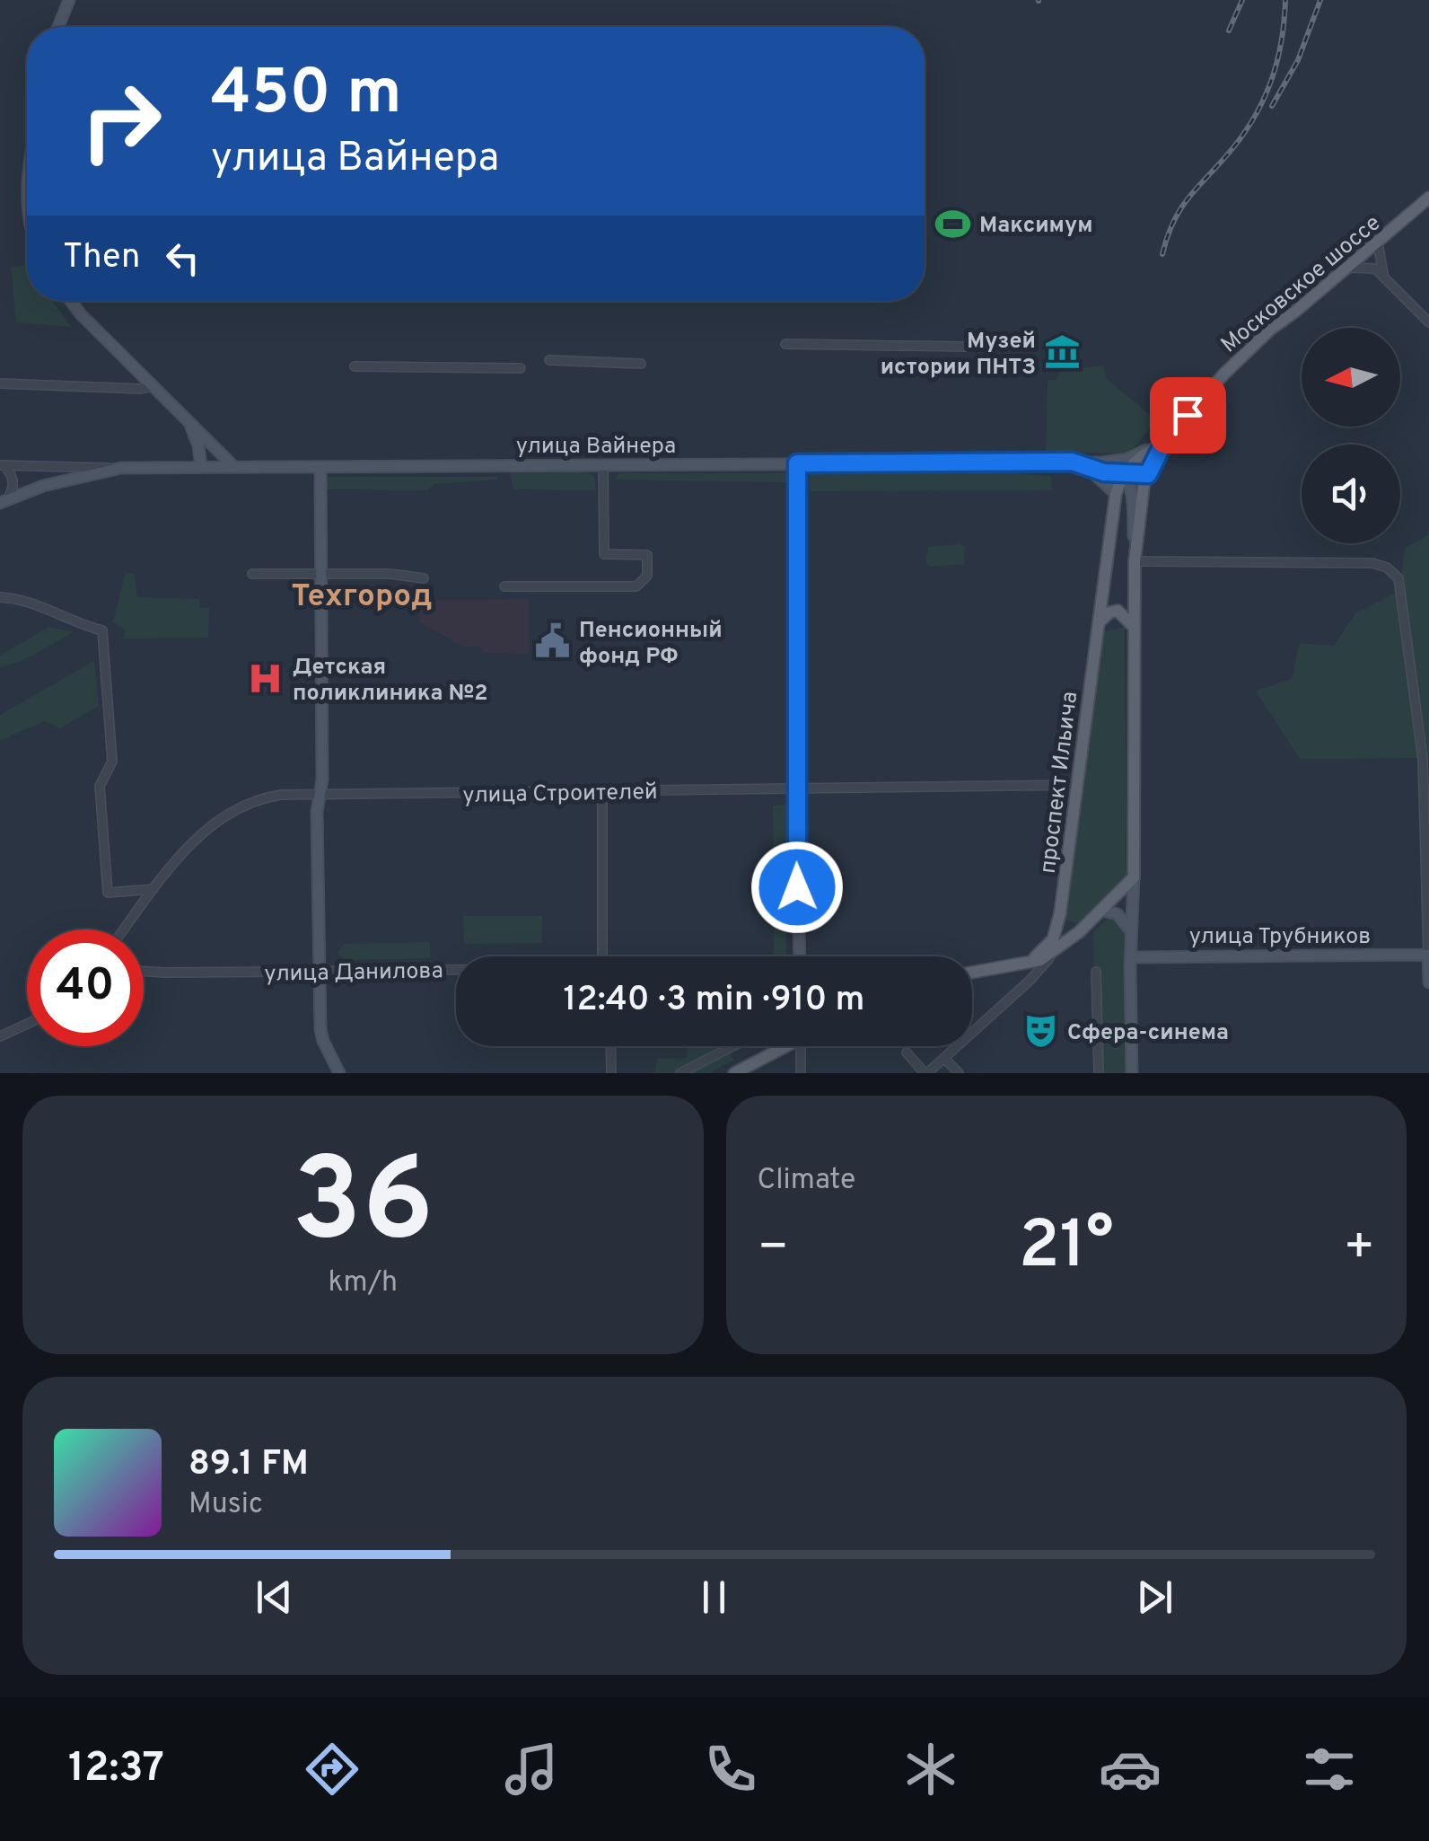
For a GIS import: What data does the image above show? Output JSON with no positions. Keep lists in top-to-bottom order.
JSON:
{
  "streets": {
    "main road": ["Московское шоссе", "проспект Ильича"],
    "street": [
      "улица Вайнера",
      "улица Строителей",
      "улица Трубников",
      "улица Данилова"
    ]
  },
  "crossings": [
    ["Московское шоссе", "улица Вайнера"],
    ["Московское шоссе", "проспект Ильича"],
    ["улица Вайнера", "проспект Ильича"],
    ["проспект Ильича", "улица Строителей"]
  ],
  "districts": ["Техгород"],
  "places": {
    "sports": ["Максимум"],
    "museum": ["Музей истории ПНТЗ"],
    "public building": ["Пенсионный фонд РФ"],
    "hospital": ["Детская поликлиника №2"],
    "theatre": ["Сфера-синема"]
  },
  "north": "left",
  "page": {
    "turn": ["450 m", "улица Вайнера"],
    "then": "Then",
    "limit": "40",
    "trip": "12:40 · 3 min · 910 m",
    "tile": [
      ["36", "km/h"],
      "Climate"
    ],
    "heat": ["−", "21°", "+"],
    "song": ["89.1 FM", "Music"],
    "tabs": "12:37"
  }
}
